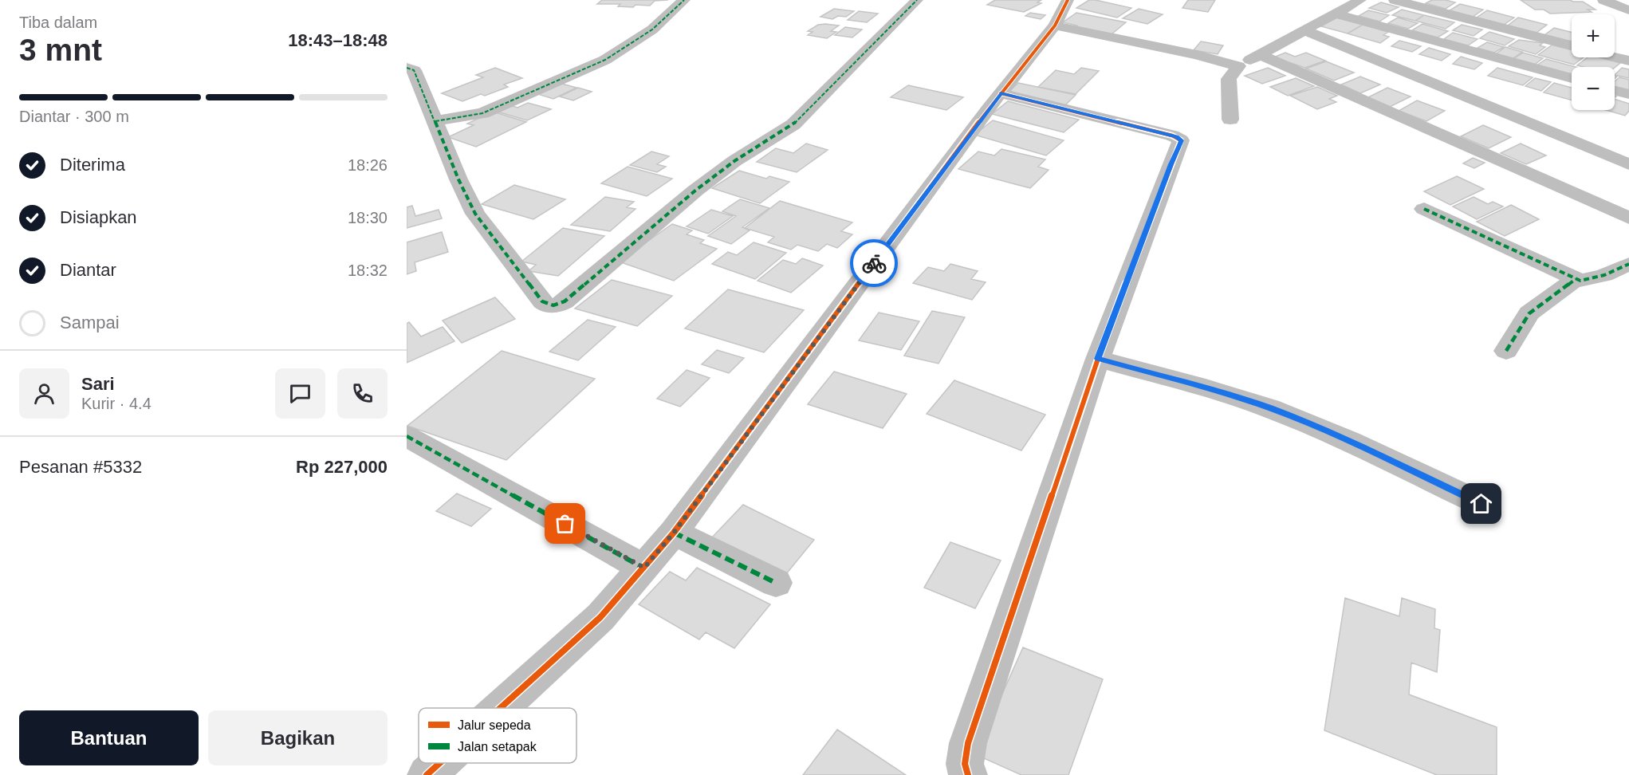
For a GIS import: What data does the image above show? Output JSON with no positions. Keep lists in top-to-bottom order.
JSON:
{
  "legend": ["Jalur sepeda", "Jalan setapak"],
  "page": {
    "heading": ["3 mnt", "Tiba dalam", "18:43–18:48"],
    "panel": [
      "Sari",
      "Kurir · 4.4",
      "Pesanan #5332",
      "Rp 227,000"
    ],
    "map_buttons": ["+", "−"],
    "bar": "Diantar · 300 m",
    "list": [
      ["Diterima", "18:26"],
      ["Disiapkan", "18:30"],
      ["Diantar", "18:32"],
      "Sampai"
    ],
    "buttons": ["Bantuan", "Bagikan"]
  }
}
